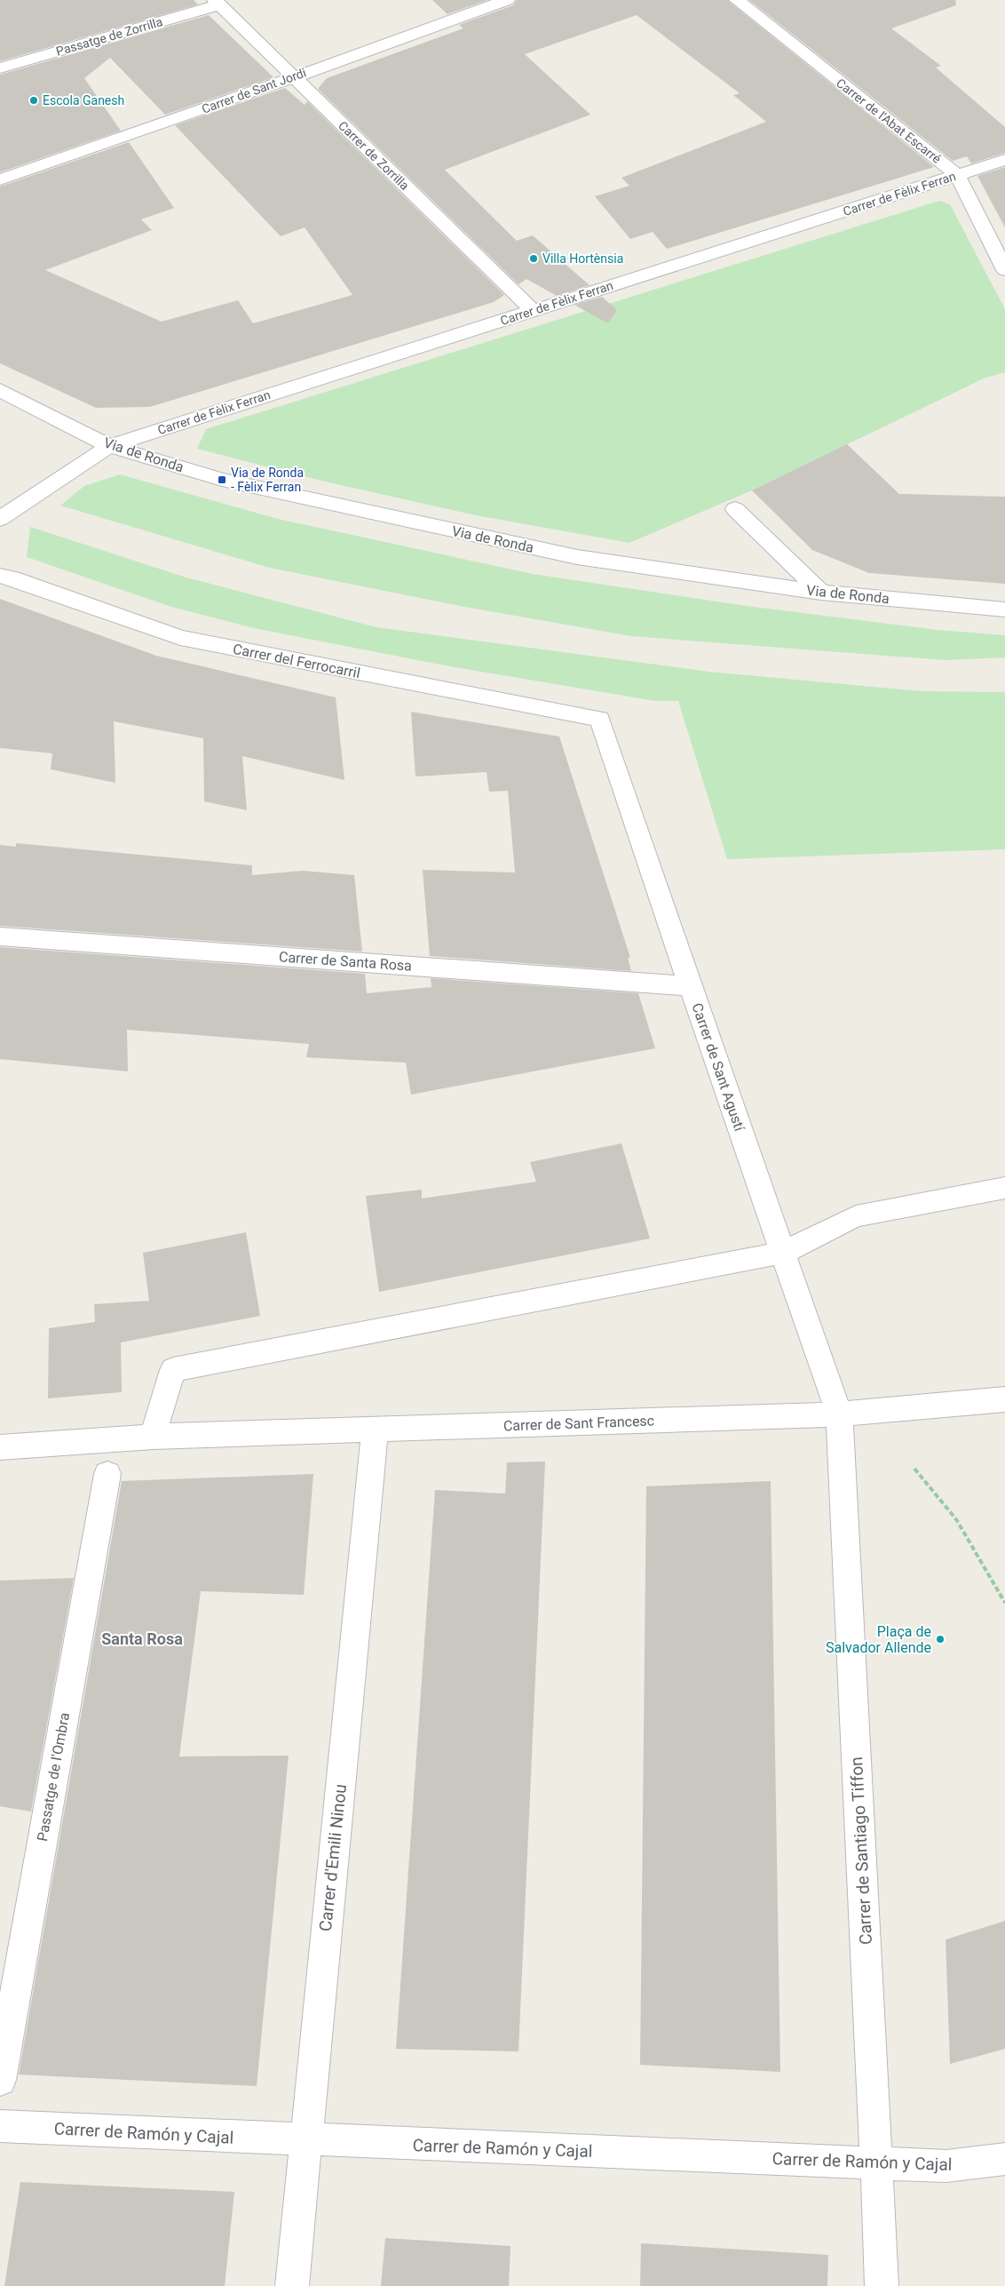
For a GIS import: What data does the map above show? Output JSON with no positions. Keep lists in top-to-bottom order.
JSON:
{
  "streets": {
    "street": [
      "Passatge de Zorrilla",
      "Carrer de Sant Jordi",
      "Carrer de l'Abat Escarré",
      "Carrer de Zorrilla",
      "Carrer de Fèlix Ferran",
      "Via de Ronda",
      "Carrer del Ferrocarril",
      "Carrer de Santa Rosa",
      "Carrer de Sant Agustí",
      "Carrer de Sant Francesc",
      "Passatge de l'Ombra",
      "Carrer de Santiago Tiffon",
      "Carrer d'Emili Ninou",
      "Carrer de Ramón y Cajal"
    ]
  },
  "crossings": [
    ["Passatge de Zorrilla", "Carrer de Zorrilla"],
    ["Carrer de Sant Jordi", "Carrer de Zorrilla"],
    ["Carrer de l'Abat Escarré", "Carrer de Fèlix Ferran"],
    ["Carrer de Zorrilla", "Carrer de Fèlix Ferran"],
    ["Carrer de Fèlix Ferran", "Via de Ronda"],
    ["Carrer del Ferrocarril", "Carrer de Sant Agustí"],
    ["Carrer de Santa Rosa", "Carrer de Sant Agustí"],
    ["Carrer de Sant Agustí", "Carrer de Sant Francesc"],
    ["Carrer de Sant Agustí", "Carrer de Santiago Tiffon"],
    ["Carrer de Sant Francesc", "Carrer de Santiago Tiffon"],
    ["Carrer de Sant Francesc", "Carrer d'Emili Ninou"],
    ["Carrer de Santiago Tiffon", "Carrer de Ramón y Cajal"],
    ["Carrer d'Emili Ninou", "Carrer de Ramón y Cajal"]
  ],
  "districts": ["Santa Rosa"],
  "places": {
    "other": ["Escola Ganesh", "Villa Hortènsia", "Plaça de Salvador Allende"],
    "transit": ["Via de Ronda - Fèlix Ferran"]
  }
}
